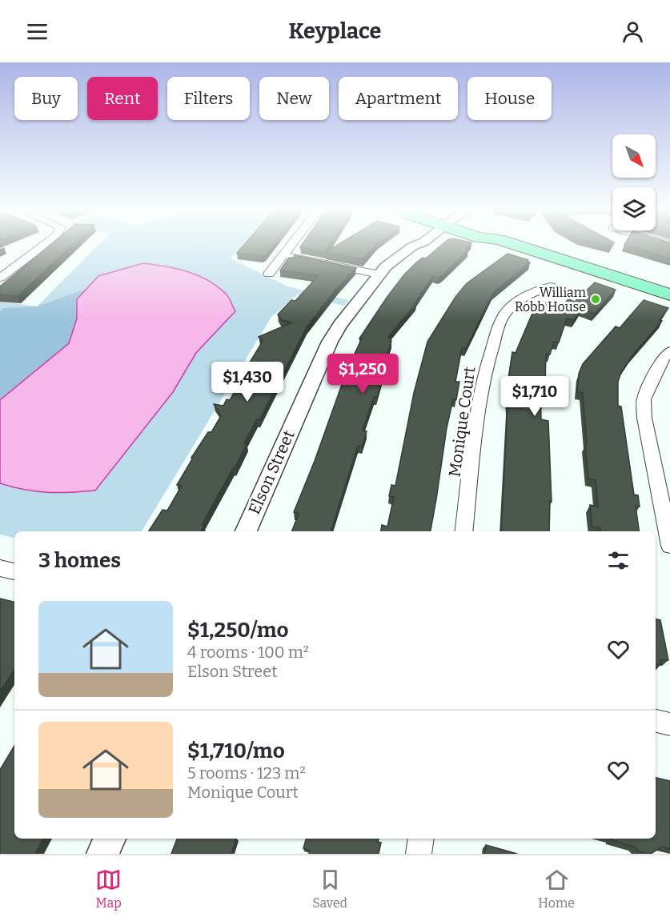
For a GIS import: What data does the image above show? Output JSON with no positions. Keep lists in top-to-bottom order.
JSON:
{
  "streets": {
    "street": ["Monique Court", "Elson Street"]
  },
  "places": ["William Robb House"],
  "north": "bottom right",
  "page": {
    "header": "Keyplace",
    "chip": [
      "Buy",
      "Rent",
      "Filters",
      "New",
      "Apartment",
      "House"
    ],
    "price": ["$1,250", "$1,430", "$1,710"],
    "heading": "3 homes",
    "list": [
      {
        "name": "$1,250/mo",
        "note": "4 rooms · 100 m² · Elson Street"
      },
      {
        "name": "$1,710/mo",
        "note": "5 rooms · 123 m² · Monique Court"
      }
    ],
    "tabs": ["Map", "Saved", "Home"]
  }
}
